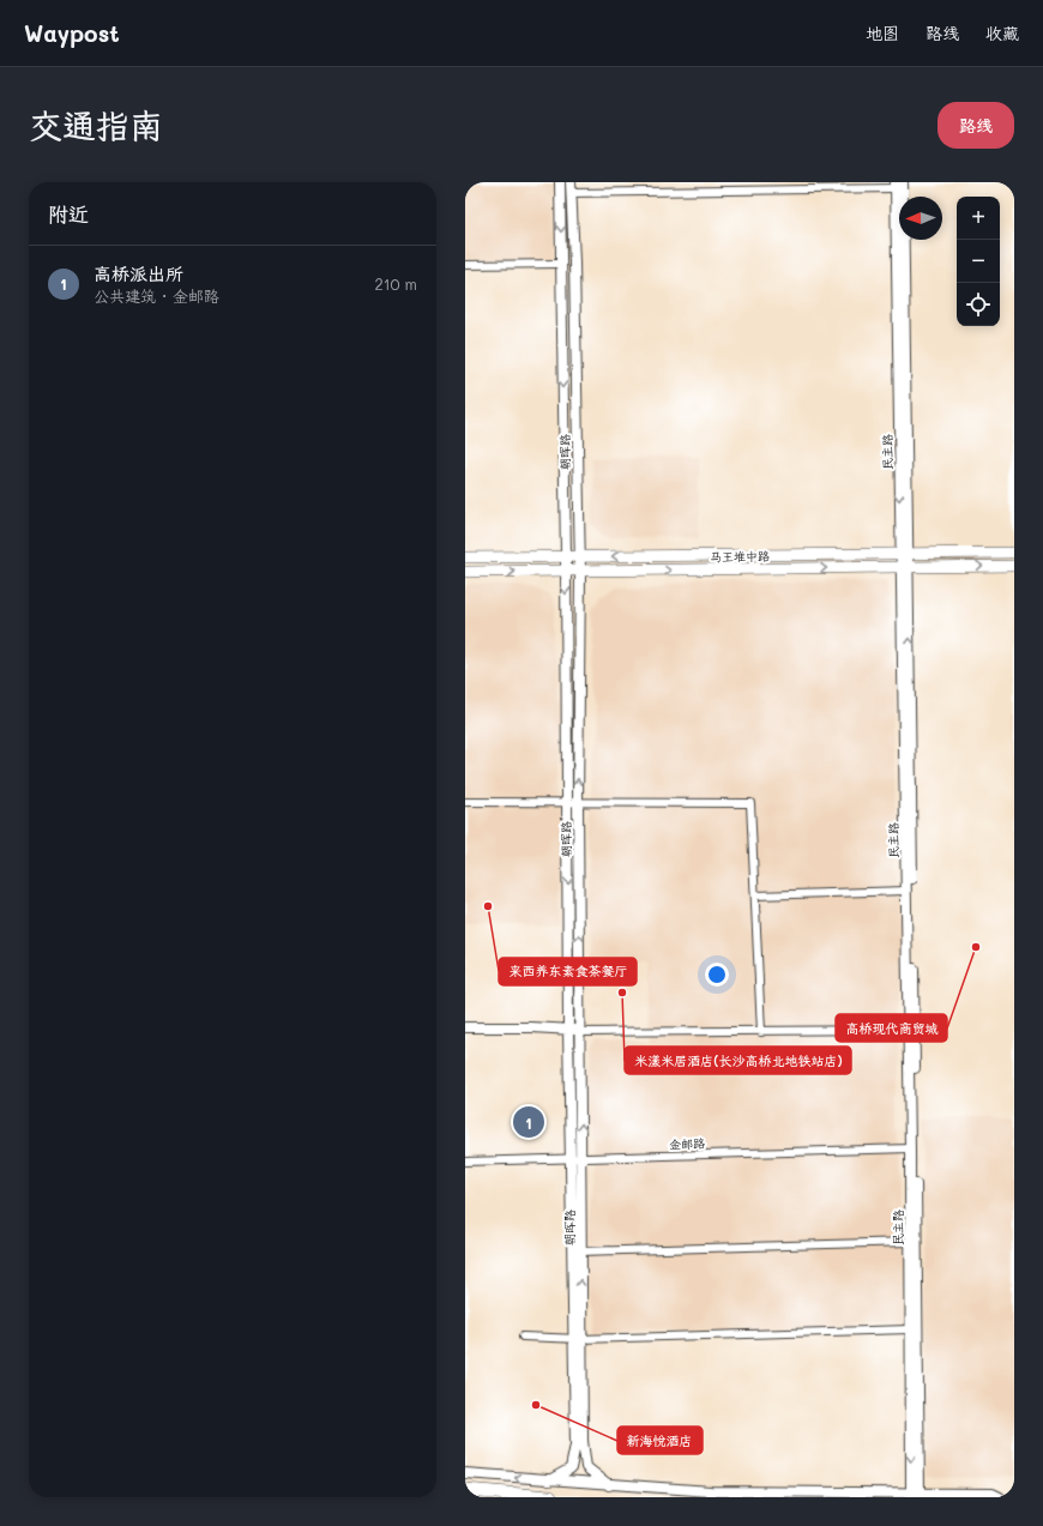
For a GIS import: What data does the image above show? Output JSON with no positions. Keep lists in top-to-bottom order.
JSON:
{
  "streets": {
    "main road": ["马王堆中路"],
    "street": ["朝晖路", "民主路", "金邮路"]
  },
  "crossings": [
    ["朝晖路", "马王堆中路"],
    ["朝晖路", "金邮路"],
    ["民主路", "马王堆中路"],
    ["民主路", "金邮路"]
  ],
  "places": [
    "来西养东素食茶餐厅",
    "高桥现代商贸城",
    "米漾米居酒店(长沙高桥北地铁站店)",
    "新海悦酒店"
  ],
  "north": "left",
  "page": {
    "header": "Waypost",
    "nav": ["地图", "路线", "收藏"],
    "buttons": "路线",
    "title": "交通指南",
    "heading": "附近",
    "map_buttons": ["+", "−"],
    "list": [
      {
        "mark": "1",
        "name": "高桥派出所",
        "note": "公共建筑 · 金邮路",
        "value": "210 m"
      }
    ],
    "pins": "1"
  }
}
